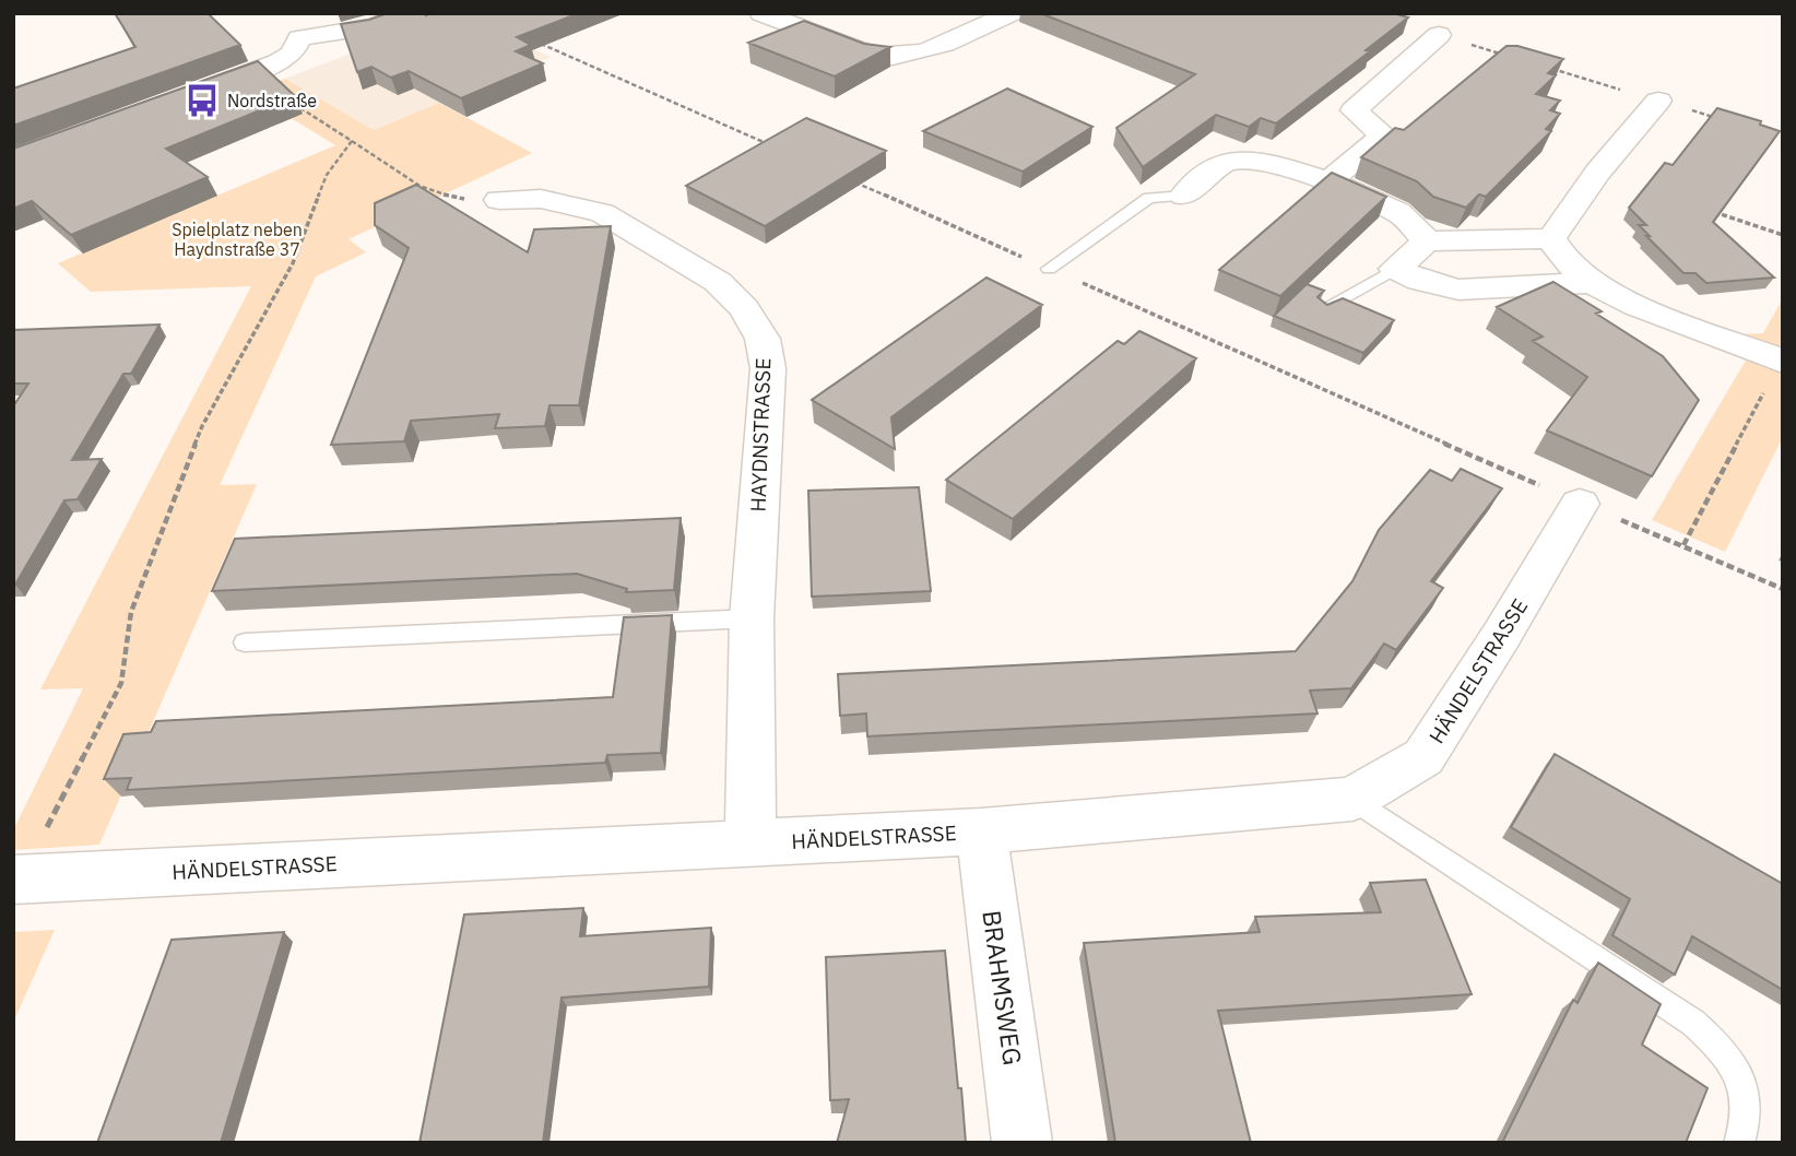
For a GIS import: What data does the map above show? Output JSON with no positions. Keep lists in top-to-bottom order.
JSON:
{
  "streets": {
    "street": ["HAYDNSTRASSE", "HÄNDELSTRASSE", "BRAHMSWEG"]
  },
  "crossings": [
    ["HAYDNSTRASSE", "HÄNDELSTRASSE"],
    ["HÄNDELSTRASSE", "BRAHMSWEG"]
  ],
  "parks": ["Spielplatz neben Haydnstraße 37"],
  "places": {
    "bus stop": ["Nordstraße"]
  }
}
